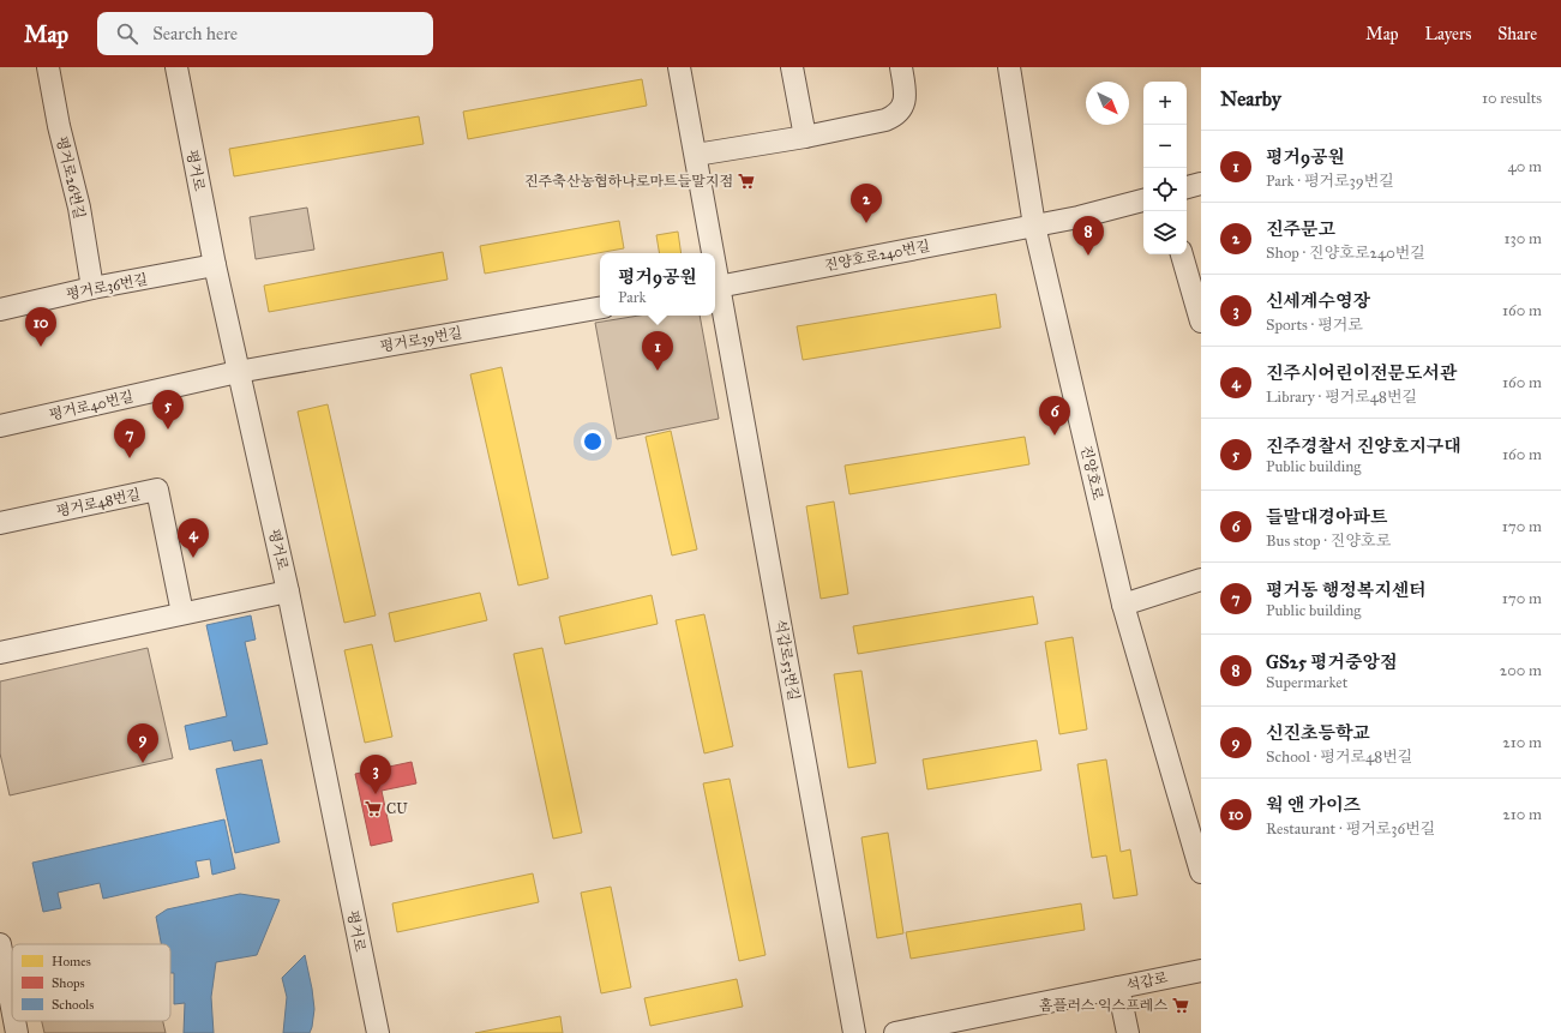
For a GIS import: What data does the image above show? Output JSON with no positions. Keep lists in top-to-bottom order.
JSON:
{
  "streets": {
    "street": [
      "평거로",
      "평거로26번길",
      "진양호로240번길",
      "평거로36번길",
      "평거로39번길",
      "평거로40번길",
      "진양호로",
      "평거로48번길",
      "석갑로53번길",
      "석갑로"
    ]
  },
  "crossings": [
    ["평거로", "평거로36번길"],
    ["평거로", "평거로39번길"],
    ["평거로", "평거로40번길"],
    ["평거로26번길", "평거로36번길"],
    ["진양호로240번길", "진양호로"],
    ["진양호로240번길", "석갑로53번길"],
    ["평거로39번길", "평거로40번길"]
  ],
  "places": {
    "supermarket": ["진주축산농협하나로마트들말지점", "CU", "홈플러스 익스프레스"]
  },
  "legend": ["Homes", "Shops", "Schools"],
  "north": "bottom right",
  "page": {
    "header": "Map",
    "search": "Search here",
    "nav": ["Map", "Layers", "Share"],
    "heading": ["Nearby", "10 results"],
    "map_buttons": ["+", "−"],
    "list": [
      {
        "mark": "1",
        "name": "평거9공원",
        "note": "Park · 평거로39번길",
        "value": "40 m"
      },
      {
        "mark": "2",
        "name": "진주문고",
        "note": "Shop · 진양호로240번길",
        "value": "130 m"
      },
      {
        "mark": "3",
        "name": "신세계수영장",
        "note": "Sports · 평거로",
        "value": "160 m"
      },
      {
        "mark": "4",
        "name": "진주시어린이전문도서관",
        "note": "Library · 평거로48번길",
        "value": "160 m"
      },
      {
        "mark": "5",
        "name": "진주경찰서 진양호지구대",
        "note": "Public building",
        "value": "160 m"
      },
      {
        "mark": "6",
        "name": "들말대경아파트",
        "note": "Bus stop · 진양호로",
        "value": "170 m"
      },
      {
        "mark": "7",
        "name": "평거동 행정복지센터",
        "note": "Public building",
        "value": "170 m"
      },
      {
        "mark": "8",
        "name": "GS25 평거중앙점",
        "note": "Supermarket",
        "value": "200 m"
      },
      {
        "mark": "9",
        "name": "신진초등학교",
        "note": "School · 평거로48번길",
        "value": "210 m"
      },
      {
        "mark": "10",
        "name": "웍 앤 가이즈",
        "note": "Restaurant · 평거로36번길",
        "value": "210 m"
      }
    ],
    "pins": [
      "2",
      "8",
      "10",
      "1",
      "5",
      "6",
      "7",
      "4",
      "9",
      "3"
    ],
    "popup": ["평거9공원", "Park"]
  }
}
